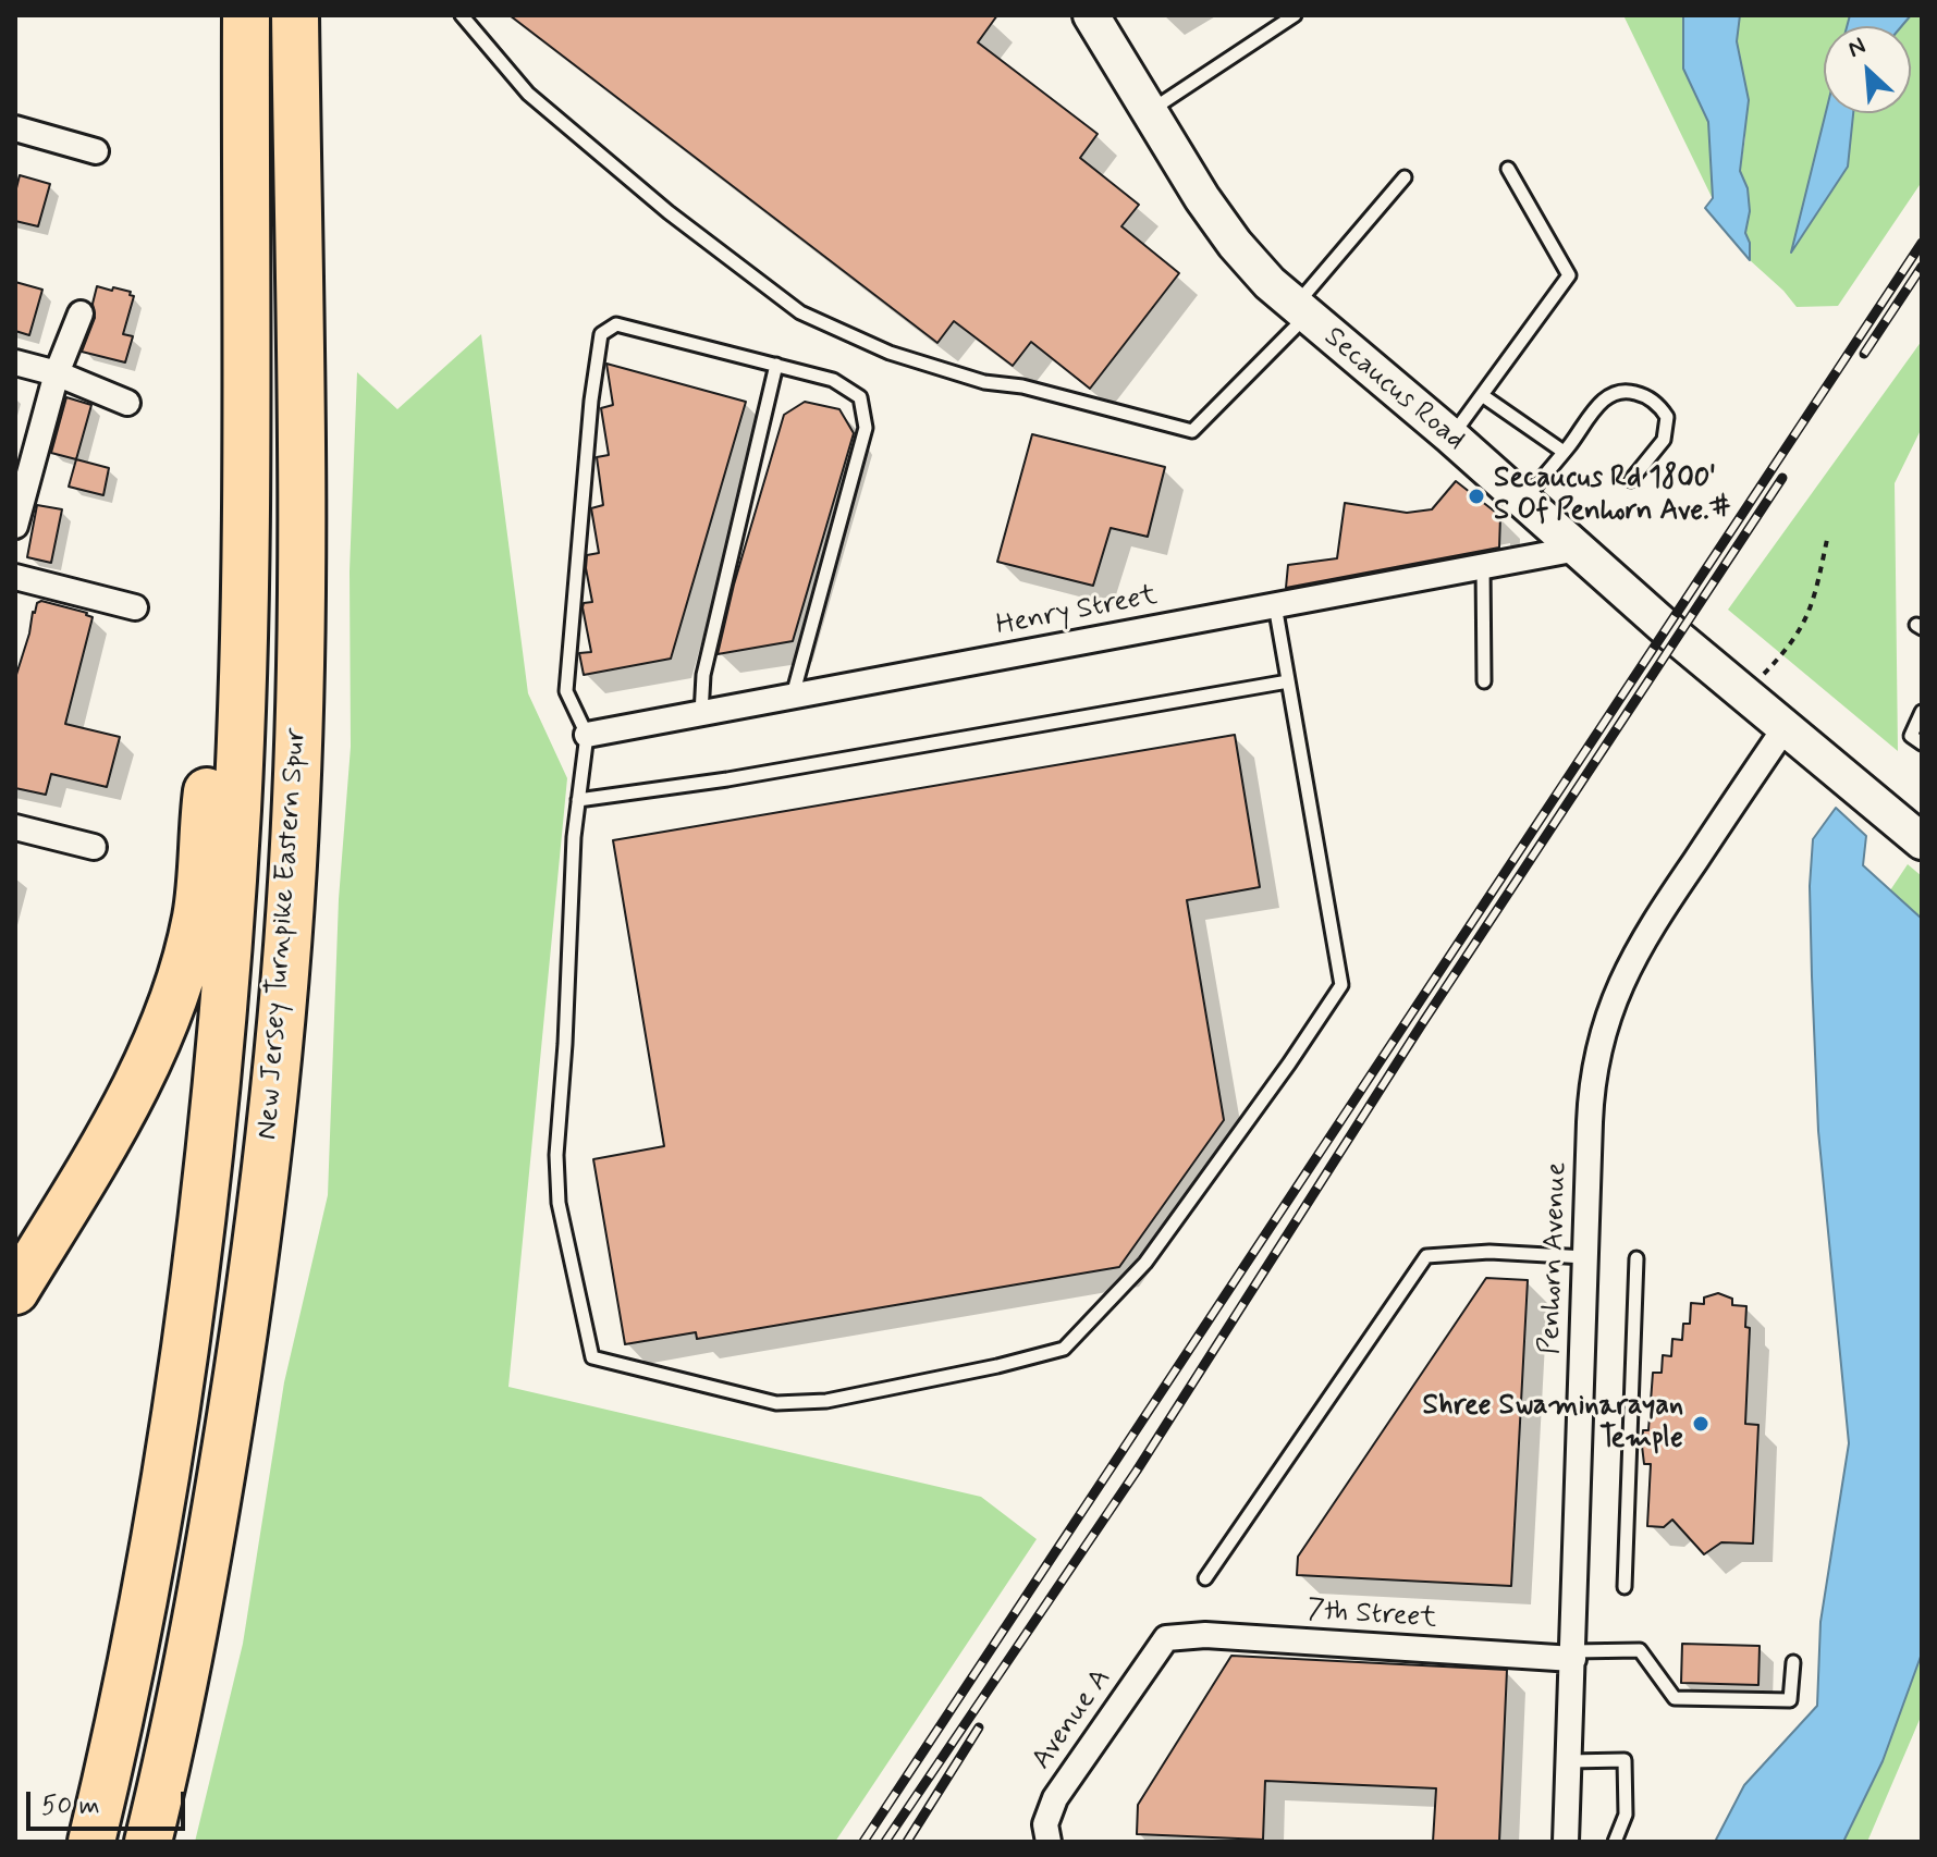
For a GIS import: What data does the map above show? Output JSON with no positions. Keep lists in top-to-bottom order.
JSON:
{
  "streets": {
    "highway": ["New Jersey Turnpike Eastern Spur"],
    "main road": ["Secaucus Road"],
    "street": [
      "Henry Street",
      "Penhorn Avenue",
      "7th Street",
      "Avenue A"
    ]
  },
  "crossings": [
    ["Secaucus Road", "Henry Street"],
    ["Secaucus Road", "Penhorn Avenue"],
    ["Penhorn Avenue", "7th Street"],
    ["7th Street", "Avenue A"]
  ],
  "places": ["Secaucus Rd 1800' S Of Penhorn Ave.#", "Shree Swaminarayan Temple"],
  "scale_bar": "50 m",
  "north": "top left"
}
